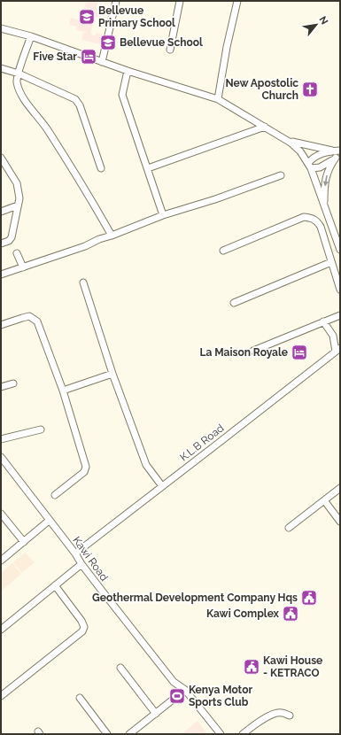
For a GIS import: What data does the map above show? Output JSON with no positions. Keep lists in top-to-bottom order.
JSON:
{
  "streets": {
    "street": ["K.L.B Road", "Kawi Road"]
  },
  "crossings": [
    ["K.L.B Road", "Kawi Road"]
  ],
  "places": {
    "school or university": ["Bellevue Primary School", "Bellevue School"],
    "hotel": ["Five Star", "La Maison Royale"],
    "church": ["New Apostolic Church"],
    "public building": ["Geothermal Development Company Hqs", "Kawi Complex", "Kawi House - KETRACO"],
    "sports": ["Kenya Motor Sports Club"]
  },
  "north": "top right"
}
